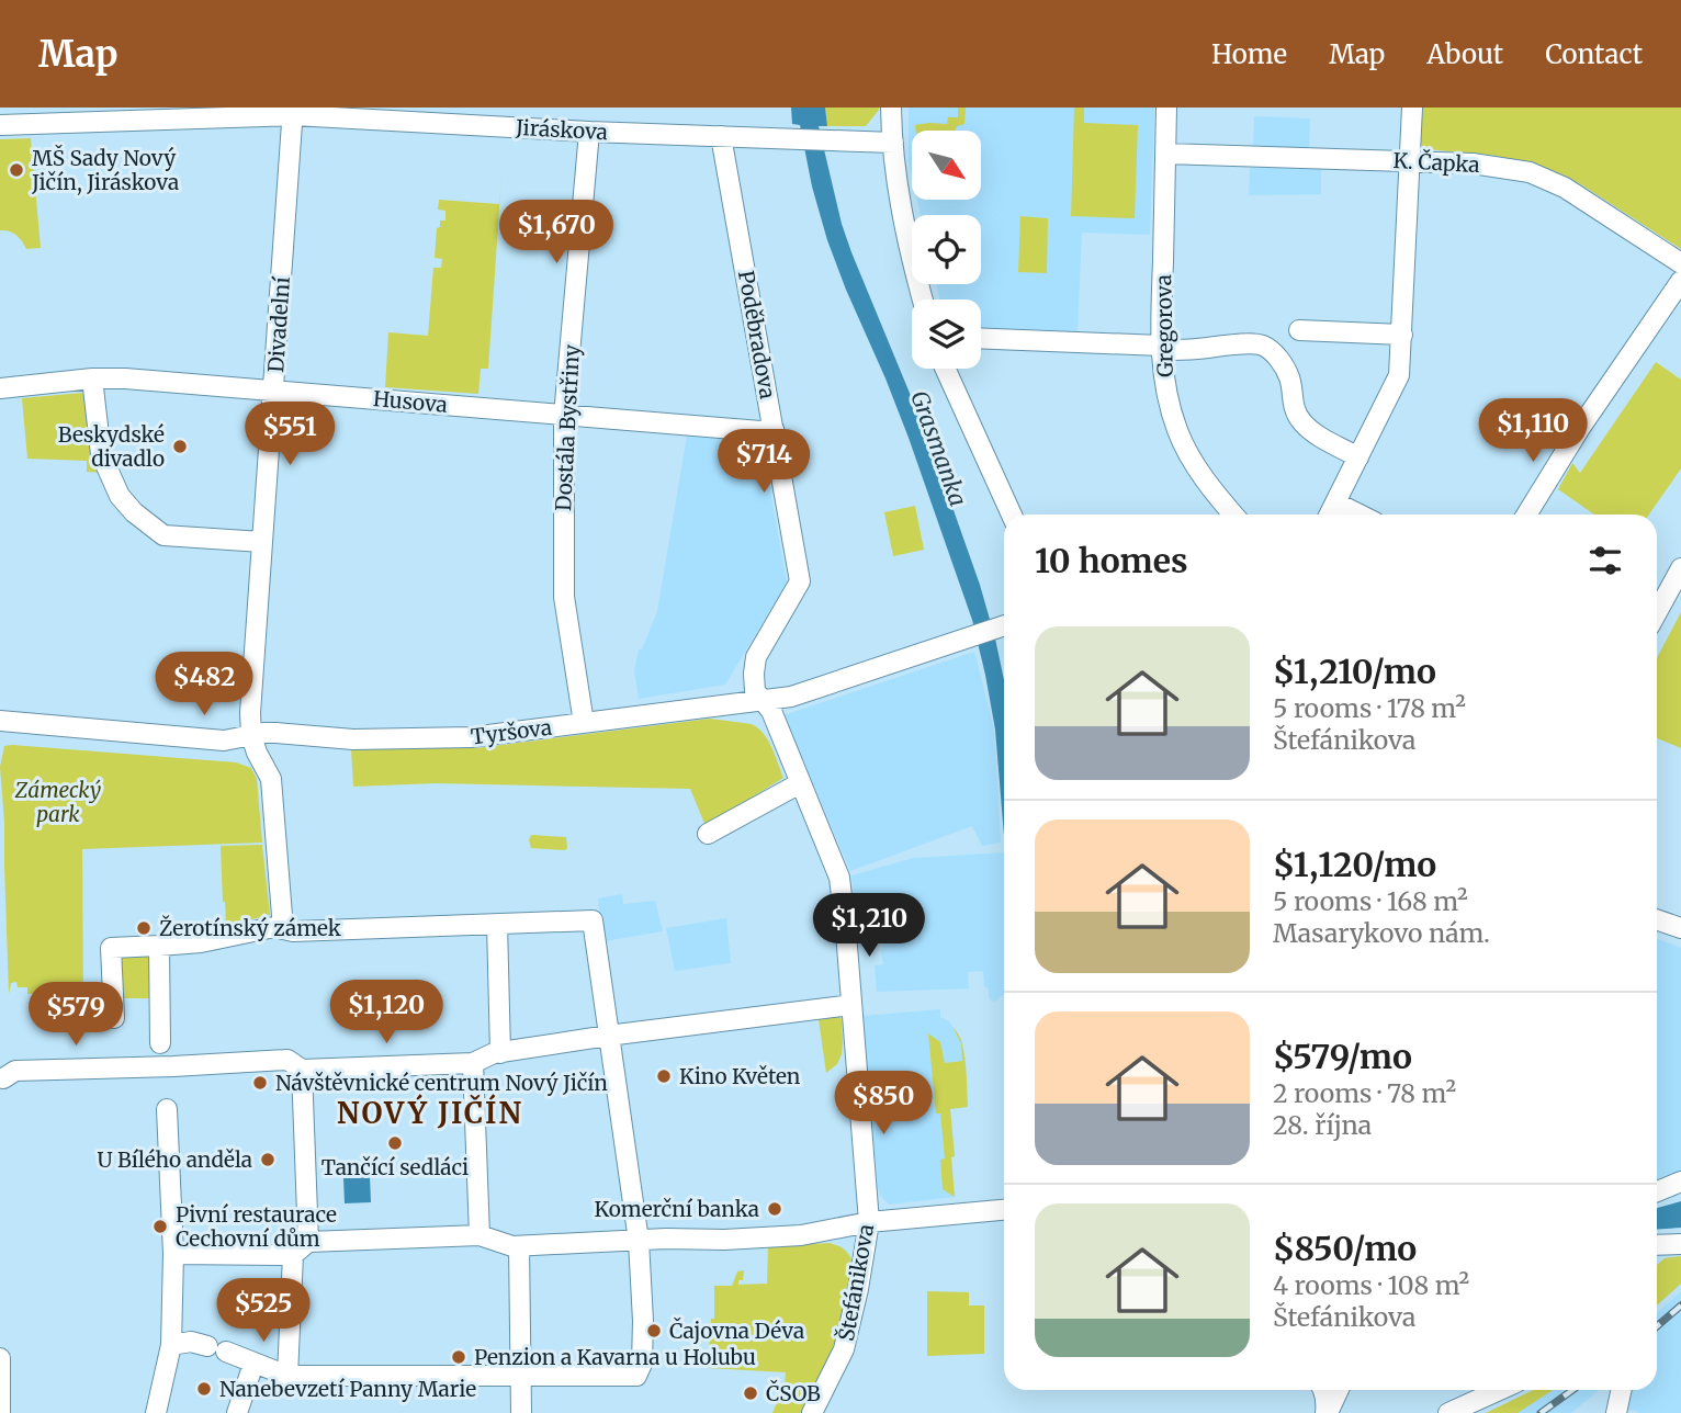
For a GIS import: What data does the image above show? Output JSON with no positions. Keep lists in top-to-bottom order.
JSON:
{
  "streets": {
    "street": [
      "Jiráskova",
      "K. Čapka",
      "Divadelní",
      "Gregorova",
      "Poděbradova",
      "Husova",
      "Dostála Bystřiny",
      "Tyršova",
      "Štefánikova"
    ]
  },
  "crossings": [
    ["Jiráskova", "Divadelní"],
    ["Jiráskova", "Poděbradova"],
    ["Jiráskova", "Dostála Bystřiny"],
    ["K. Čapka", "Gregorova"],
    ["Divadelní", "Husova"],
    ["Divadelní", "Tyršova"],
    ["Poděbradova", "Husova"],
    ["Poděbradova", "Tyršova"],
    ["Poděbradova", "Štefánikova"],
    ["Husova", "Dostála Bystřiny"],
    ["Dostála Bystřiny", "Tyršova"],
    ["Tyršova", "Štefánikova"]
  ],
  "districts": ["NOVÝ JIČÍN"],
  "water": ["Grasmanka"],
  "parks": ["Zámecký park"],
  "places": [
    "MŠ Sady Nový Jičín, Jiráskova",
    "Beskydské divadlo",
    "Žerotínský zámek",
    "Kino Květen",
    "Návštěvnické centrum Nový Jičín",
    "Tančící sedláci",
    "U Bílého anděla",
    "Komerční banka",
    "Pivní restaurace Cechovní dům",
    "Čajovna Déva",
    "Penzion a Kavarna u Holubu",
    "Nanebevzetí Panny Marie",
    "ČSOB"
  ],
  "north": "bottom right",
  "page": {
    "header": "Map",
    "nav": [
      "Home",
      "Map",
      "About",
      "Contact"
    ],
    "price": [
      "$1,670",
      "$1,110",
      "$551",
      "$714",
      "$482",
      "$1,210",
      "$1,120",
      "$579",
      "$850",
      "$525"
    ],
    "heading": "10 homes",
    "list": [
      {
        "name": "$1,210/mo",
        "note": "5 rooms · 178 m² · Štefánikova"
      },
      {
        "name": "$1,120/mo",
        "note": "5 rooms · 168 m² · Masarykovo nám."
      },
      {
        "name": "$579/mo",
        "note": "2 rooms · 78 m² · 28. října"
      },
      {
        "name": "$850/mo",
        "note": "4 rooms · 108 m² · Štefánikova"
      }
    ]
  }
}
